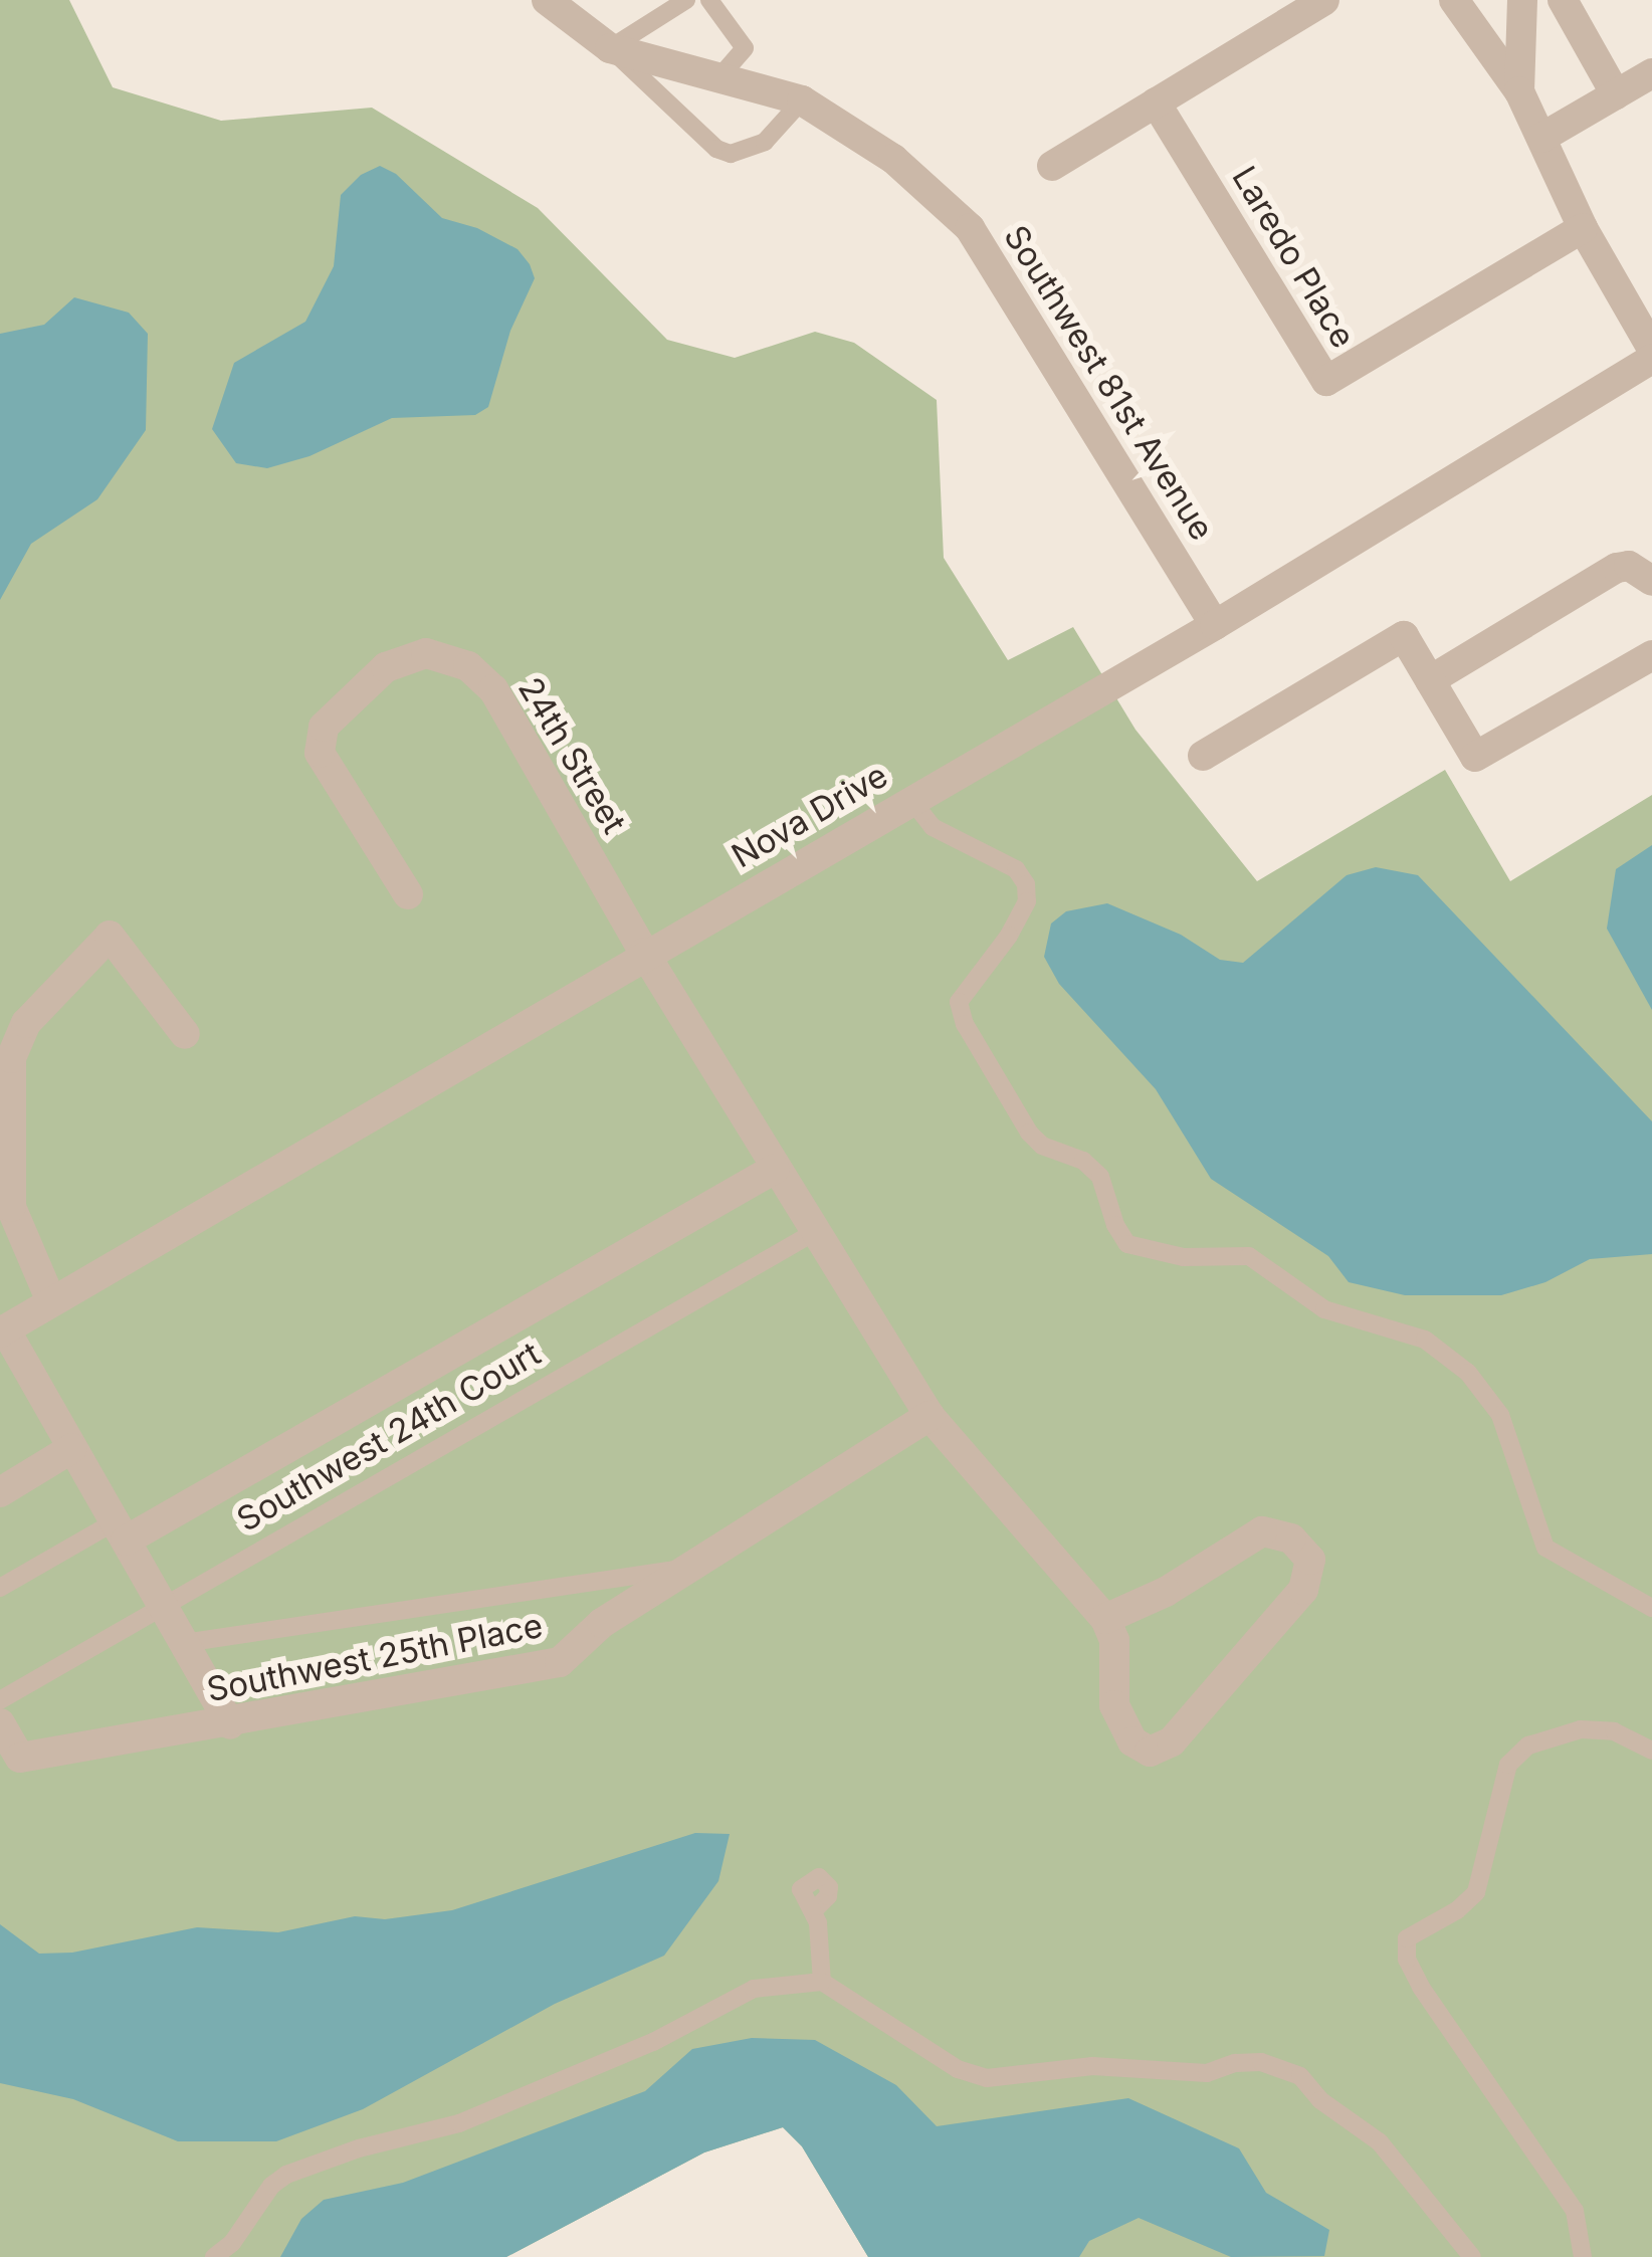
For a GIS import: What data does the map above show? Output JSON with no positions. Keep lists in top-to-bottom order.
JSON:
{
  "streets": {
    "street": [
      "Laredo Place",
      "Southwest 81st Avenue",
      "24th Street",
      "Nova Drive",
      "Southwest 24th Court",
      "Southwest 25th Place"
    ]
  },
  "crossings": [
    ["Southwest 81st Avenue", "Nova Drive"],
    ["24th Street", "Nova Drive"]
  ]
}
